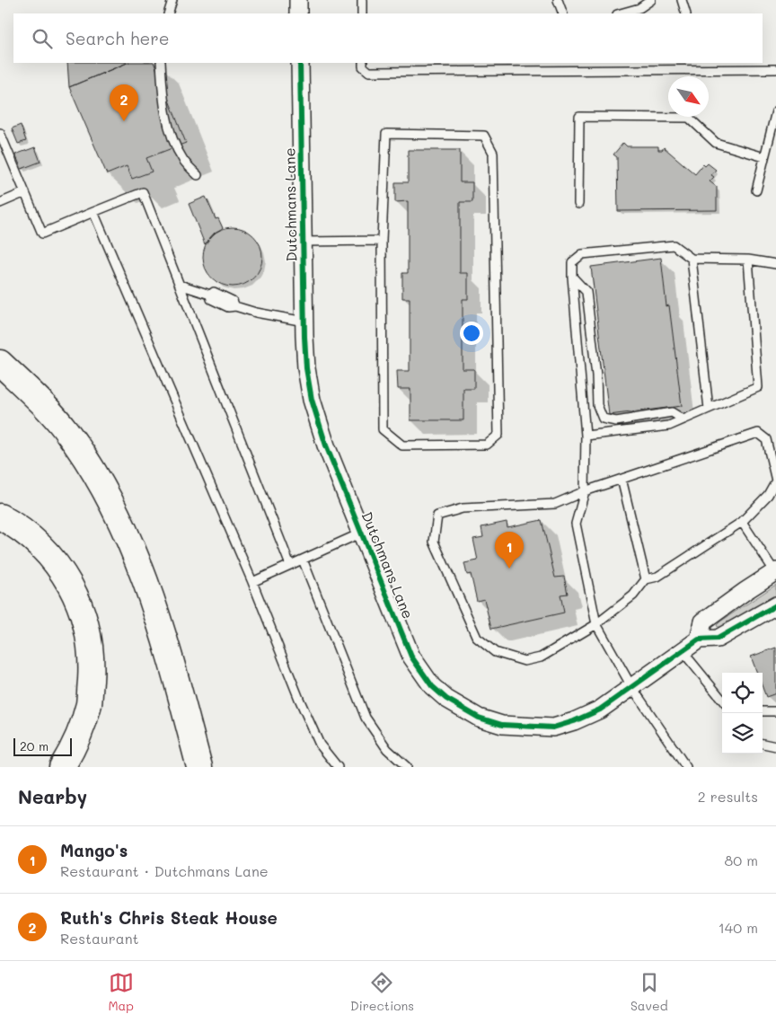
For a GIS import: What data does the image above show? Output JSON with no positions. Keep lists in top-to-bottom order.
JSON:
{
  "streets": {
    "street": ["Dutchmans Lane"]
  },
  "scale_bar": "20 m",
  "north": "bottom right",
  "page": {
    "search": "Search here",
    "pins": ["2", "1"],
    "scale": "20 m",
    "heading": ["Nearby", "2 results"],
    "list": [
      {
        "mark": "1",
        "name": "Mango's",
        "note": "Restaurant · Dutchmans Lane",
        "value": "80 m"
      },
      {
        "mark": "2",
        "name": "Ruth's Chris Steak House",
        "note": "Restaurant",
        "value": "140 m"
      }
    ],
    "nav": ["Map", "Directions", "Saved"]
  }
}
